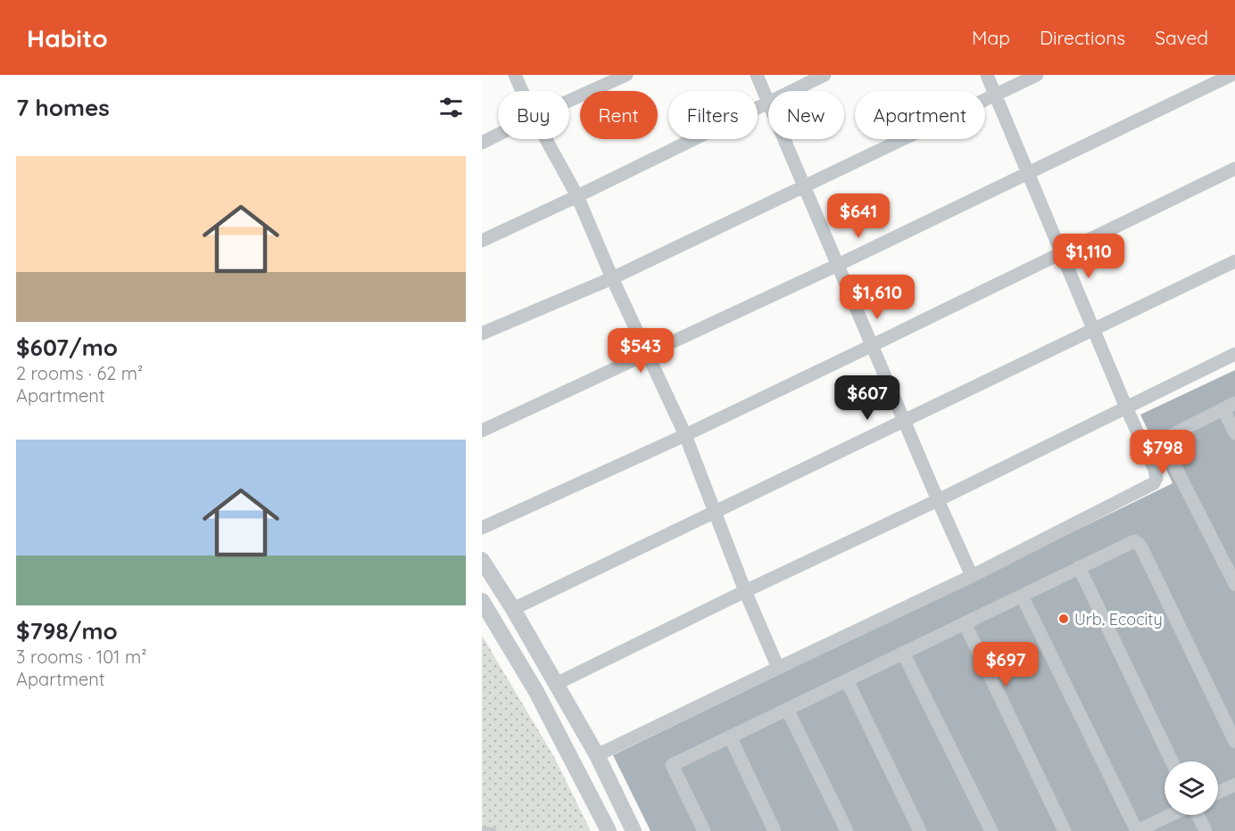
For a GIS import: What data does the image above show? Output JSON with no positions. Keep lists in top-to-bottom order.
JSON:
{
  "places": ["Urb. Ecocity"],
  "page": {
    "header": "Habito",
    "nav": ["Map", "Directions", "Saved"],
    "heading": "7 homes",
    "chip": [
      "Buy",
      "Rent",
      "Filters",
      "New",
      "Apartment"
    ],
    "list": [
      {
        "name": "$607/mo",
        "note": "2 rooms · 62 m² · Apartment"
      },
      {
        "name": "$798/mo",
        "note": "3 rooms · 101 m² · Apartment"
      }
    ],
    "price": [
      "$641",
      "$1,110",
      "$1,610",
      "$543",
      "$607",
      "$798",
      "$697"
    ]
  }
}
